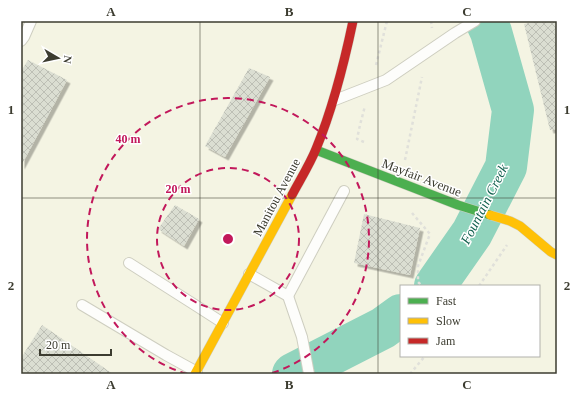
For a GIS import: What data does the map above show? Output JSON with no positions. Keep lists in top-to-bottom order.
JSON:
{
  "streets": {
    "main road": ["Mayfair Avenue", "Manitou Avenue"]
  },
  "crossings": [
    ["Mayfair Avenue", "Manitou Avenue"]
  ],
  "water": ["Fountain Creek"],
  "legend": ["Fast", "Slow", "Jam"],
  "scale_bar": "20 m",
  "north": "right",
  "grid": {
    "columns": ["A", "B", "C"],
    "rows": ["1", "2"]
  },
  "rings": ["40 m", "20 m"]
}
